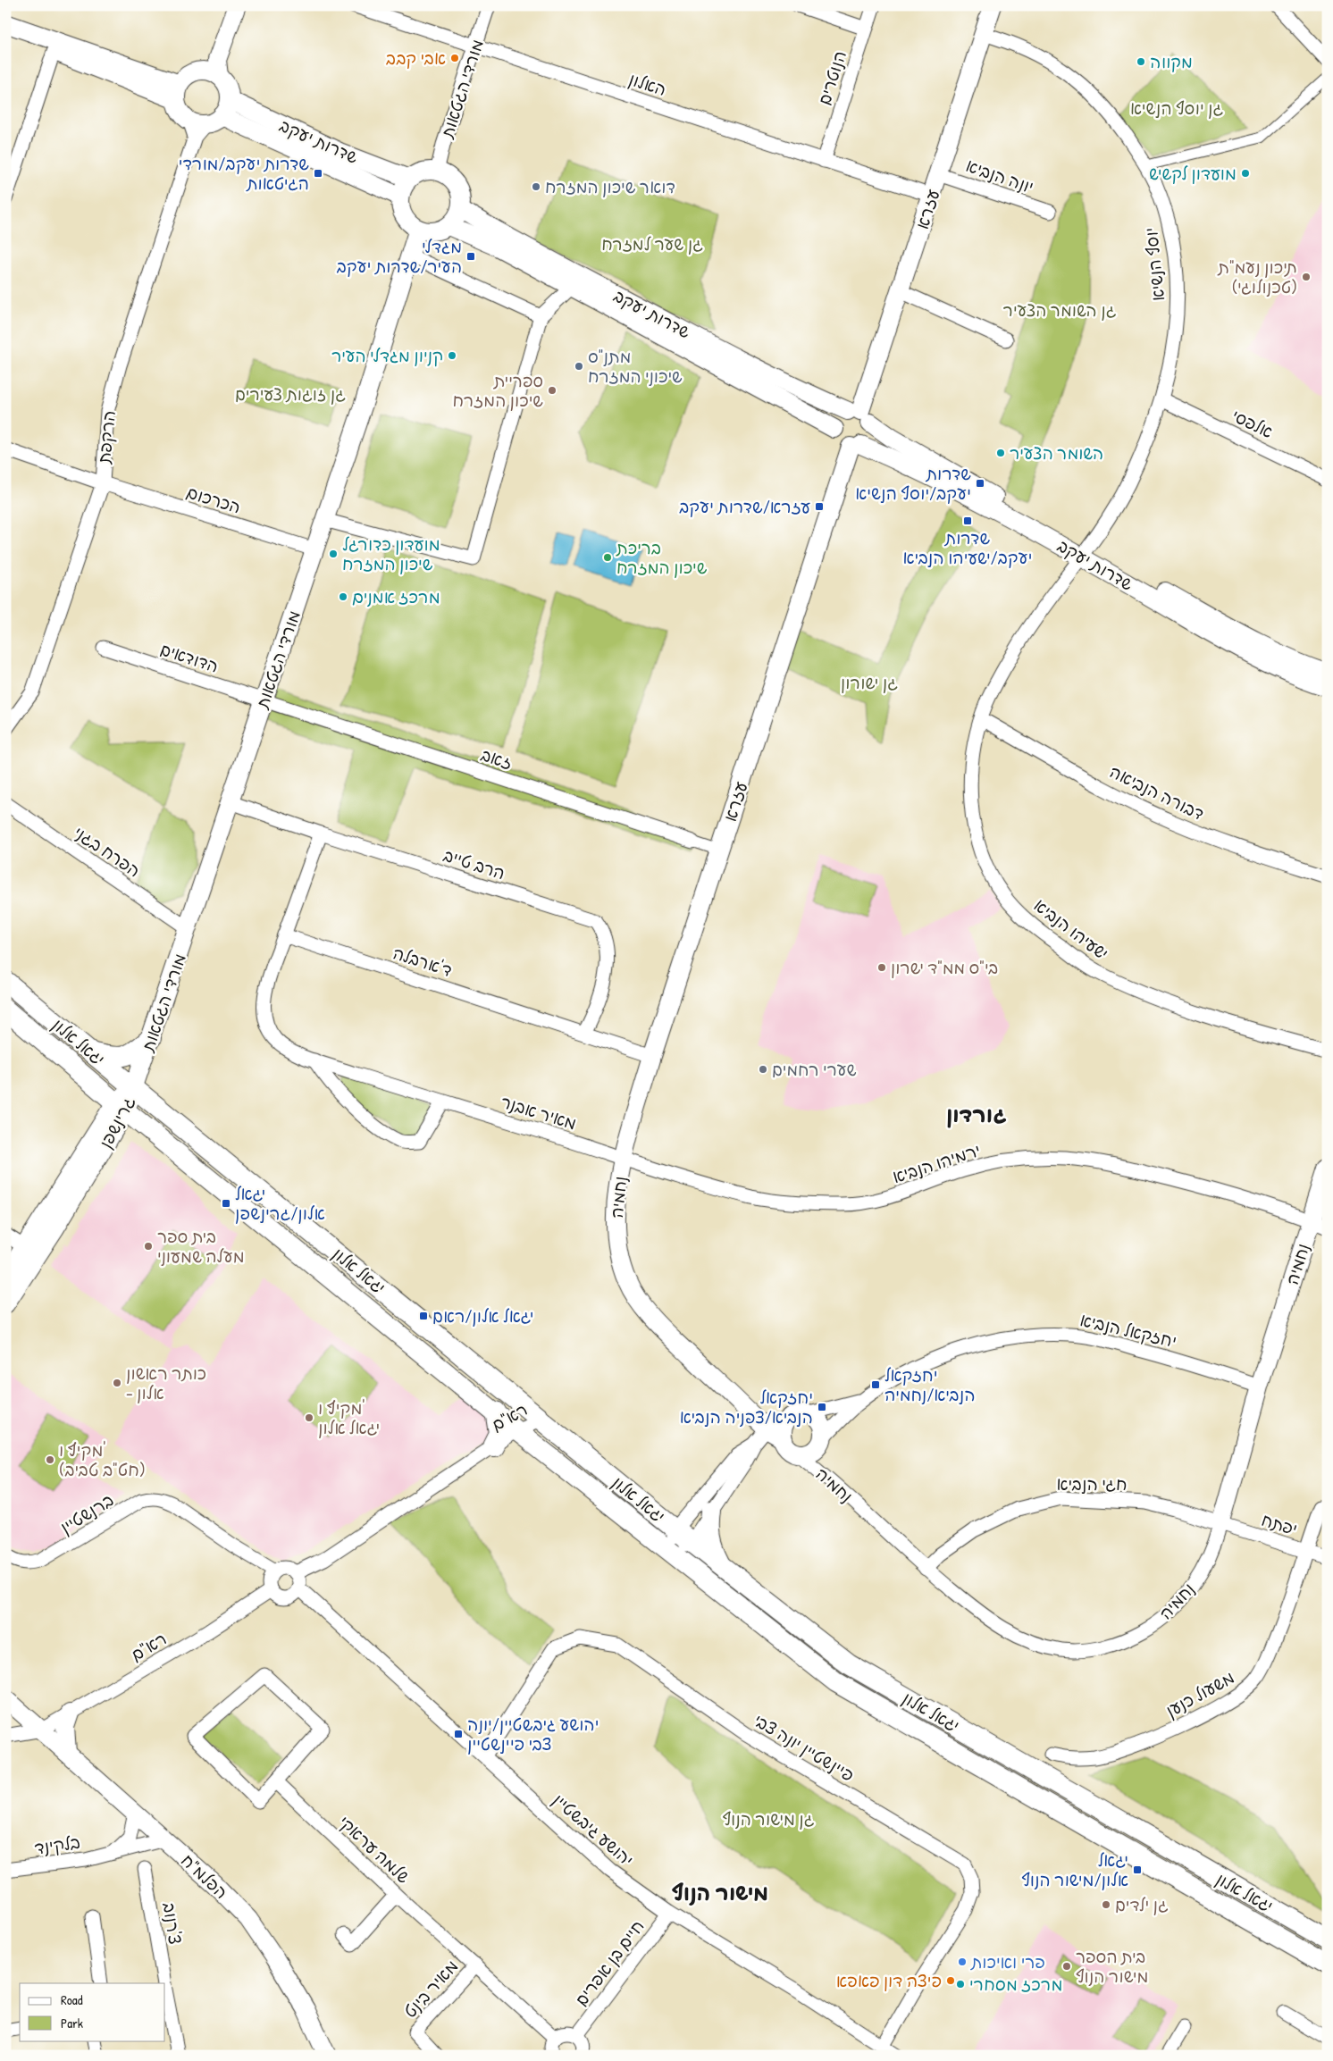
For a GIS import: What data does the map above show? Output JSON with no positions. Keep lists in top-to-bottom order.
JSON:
{
  "streets": {
    "main road": ["יגאל אלון"],
    "street": [
      "הנוטרים",
      "האלון",
      "מורדי הגטאות",
      "שדרות יעקב",
      "יונה הנביא",
      "עזרא",
      "יוסף הנשיא",
      "אלפסי",
      "הרקפת",
      "הכרכום",
      "הדודאים",
      "זאב",
      "דבורה הנביאה",
      "הפרח בגני",
      "הרב טייב",
      "ישעיהו הנביא",
      "ד'ארבלה",
      "מאיר אבנר",
      "גרינשפן",
      "ירמיהו הנביא",
      "נחמיה",
      "יחזקאל הנביא",
      "רא\"ם",
      "חגי הנביא",
      "ברנשטיין",
      "יפתח",
      "משעול כנען",
      "פיינשטיין יונה צבי",
      "יהושע גיבשטיין",
      "בלקינד",
      "שלמה עראקי",
      "הפלמ\"ח",
      "צ'רנוב",
      "חיים בן אפרים",
      "מאיר בינט"
    ]
  },
  "crossings": [
    ["הנוטרים", "האלון"],
    ["האלון", "מורדי הגטאות"],
    ["האלון", "עזרא"],
    ["מורדי הגטאות", "שדרות יעקב"],
    ["מורדי הגטאות", "הכרכום"],
    ["מורדי הגטאות", "הדודאים"],
    ["מורדי הגטאות", "זאב"],
    ["מורדי הגטאות", "הפרח בגני"],
    ["מורדי הגטאות", "הרב טייב"],
    ["מורדי הגטאות", "יגאל אלון"],
    ["מורדי הגטאות", "גרינשפן"],
    ["שדרות יעקב", "עזרא"],
    ["שדרות יעקב", "יוסף הנשיא"],
    ["שדרות יעקב", "הרקפת"],
    ["שדרות יעקב", "ישעיהו הנביא"],
    ["יונה הנביא", "עזרא"],
    ["עזרא", "יוסף הנשיא"],
    ["עזרא", "זאב"],
    ["עזרא", "ד'ארבלה"],
    ["עזרא", "מאיר אבנר"],
    ["עזרא", "ירמיהו הנביא"],
    ["עזרא", "נחמיה"],
    ["יוסף הנשיא", "אלפסי"],
    ["יוסף הנשיא", "ישעיהו הנביא"],
    ["הרקפת", "הכרכום"],
    ["הדודאים", "זאב"],
    ["דבורה הנביאה", "ישעיהו הנביא"],
    ["הרב טייב", "ד'ארבלה"],
    ["ד'ארבלה", "מאיר אבנר"],
    ["יגאל אלון", "גרינשפן"],
    ["יגאל אלון", "יחזקאל הנביא"],
    ["יגאל אלון", "רא\"ם"],
    ["מאיר אבנר", "ירמיהו הנביא"],
    ["מאיר אבנר", "נחמיה"],
    ["ירמיהו הנביא", "נחמיה"],
    ["נחמיה", "יחזקאל הנביא"],
    ["נחמיה", "חגי הנביא"],
    ["נחמיה", "יפתח"],
    ["רא\"ם", "ברנשטיין"],
    ["רא\"ם", "יהושע גיבשטיין"],
    ["רא\"ם", "הפלמ\"ח"],
    ["חגי הנביא", "יפתח"],
    ["ברנשטיין", "יהושע גיבשטיין"],
    ["יפתח", "משעול כנען"],
    ["פיינשטיין יונה צבי", "יהושע גיבשטיין"],
    ["יהושע גיבשטיין", "חיים בן אפרים"],
    ["בלקינד", "הפלמ\"ח"],
    ["שלמה עראקי", "מאיר בינט"]
  ],
  "districts": ["גורדון", "מישור הנוף"],
  "parks": [
    "גן יוסף הנשיא",
    "גן שער למזרח",
    "גן השומר הצעיר",
    "גן זוגות צעירים",
    "גן ישורון",
    "גן מישור הנוף"
  ],
  "places": {
    "other": [
      "אבי קבב",
      "מקווה",
      "מועדון לקשיש",
      "דואר שיכון המזרח",
      "תיכון נעמ\"ת (טכנולוגי)",
      "קניון מגדלי העיר",
      "מתנ\"ס שיכוני המזרח",
      "ספריית שיכון המזרח",
      "השומר הצעיר",
      "מועדון כדורגל שיכון המזרח",
      "בריכת שיכון המזרח",
      "מרכז אמנים",
      "בי\"ס ממ\"ד ישרון",
      "שערי רחמים",
      "בית ספר מעלה שמעוני",
      "כותר ראשון - אלון",
      "מקיף ו' יגאל אלון",
      "מקיף ו' (חט\"ב טביב)",
      "גן ילדים",
      "פרי ואיכות",
      "בית הספר מישור הנוף",
      "פיצה דון פאפא",
      "מרכז מסחרי"
    ],
    "transit": [
      "שדרות יעקב/מורדי הגיטאות",
      "מגדלי העיר/שדרות יעקב",
      "שדרות יעקב/יוסף הנשיא",
      "עזרא/שדרות יעקב",
      "שדרות יעקב/ישעיהו הנביא",
      "יגאל אלון/גרינשפן",
      "יגאל אלון/ראם",
      "יחזקאל הנביא/נחמיה",
      "יחזקאל הנביא/צפניה הנביא",
      "יהושע גיבשטיין/יונה צבי פיינשטיין",
      "יגאל אלון/מישור הנוף"
    ]
  },
  "legend": ["Road", "Park"]
}
